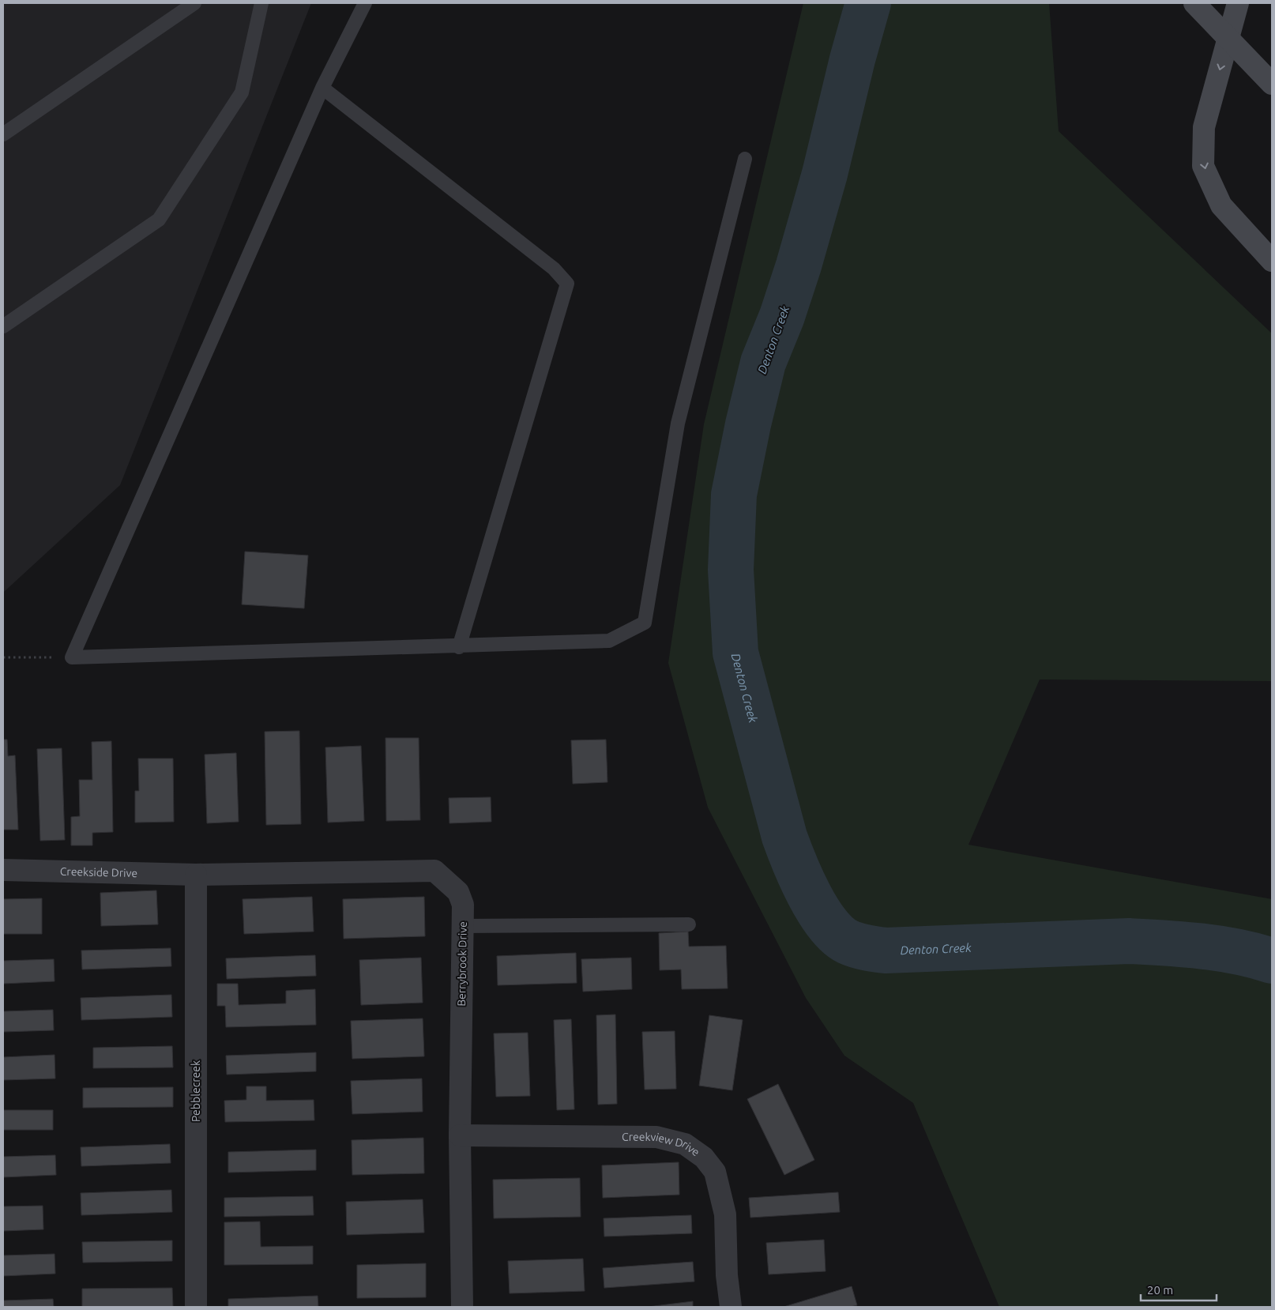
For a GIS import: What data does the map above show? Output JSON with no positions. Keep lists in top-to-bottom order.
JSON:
{
  "streets": {
    "street": [
      "Creekside Drive",
      "Berrybrook Drive",
      "Pebblecreek",
      "Creekview Drive"
    ]
  },
  "crossings": [
    ["Creekside Drive", "Berrybrook Drive"],
    ["Creekside Drive", "Pebblecreek"],
    ["Berrybrook Drive", "Pebblecreek"],
    ["Berrybrook Drive", "Creekview Drive"]
  ],
  "water": ["Denton Creek"],
  "scale_bar": "20 m"
}
